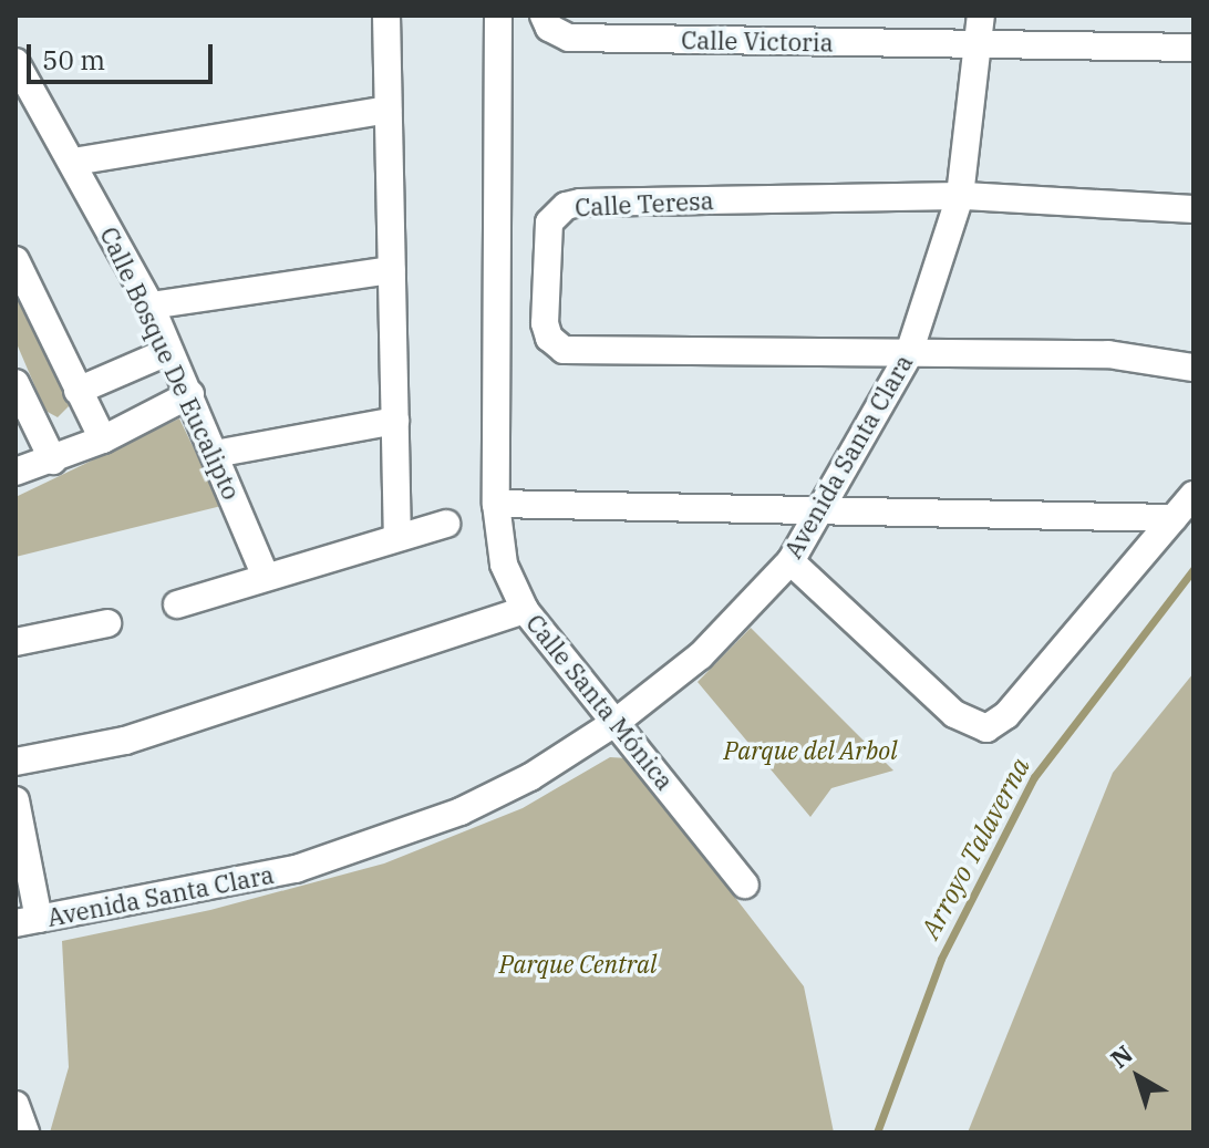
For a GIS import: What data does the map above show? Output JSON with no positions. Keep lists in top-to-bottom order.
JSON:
{
  "streets": {
    "street": [
      "Calle Victoria",
      "Calle Teresa",
      "Calle Bosque De Eucalipto",
      "Avenida Santa Clara",
      "Calle Santa Mónica"
    ]
  },
  "crossings": [
    ["Calle Victoria", "Avenida Santa Clara"],
    ["Calle Teresa", "Avenida Santa Clara"],
    ["Avenida Santa Clara", "Calle Santa Mónica"]
  ],
  "water": ["Arroyo Talaverna"],
  "parks": ["Parque del Arbol", "Parque Central"],
  "scale_bar": "50 m",
  "north": "top left"
}
